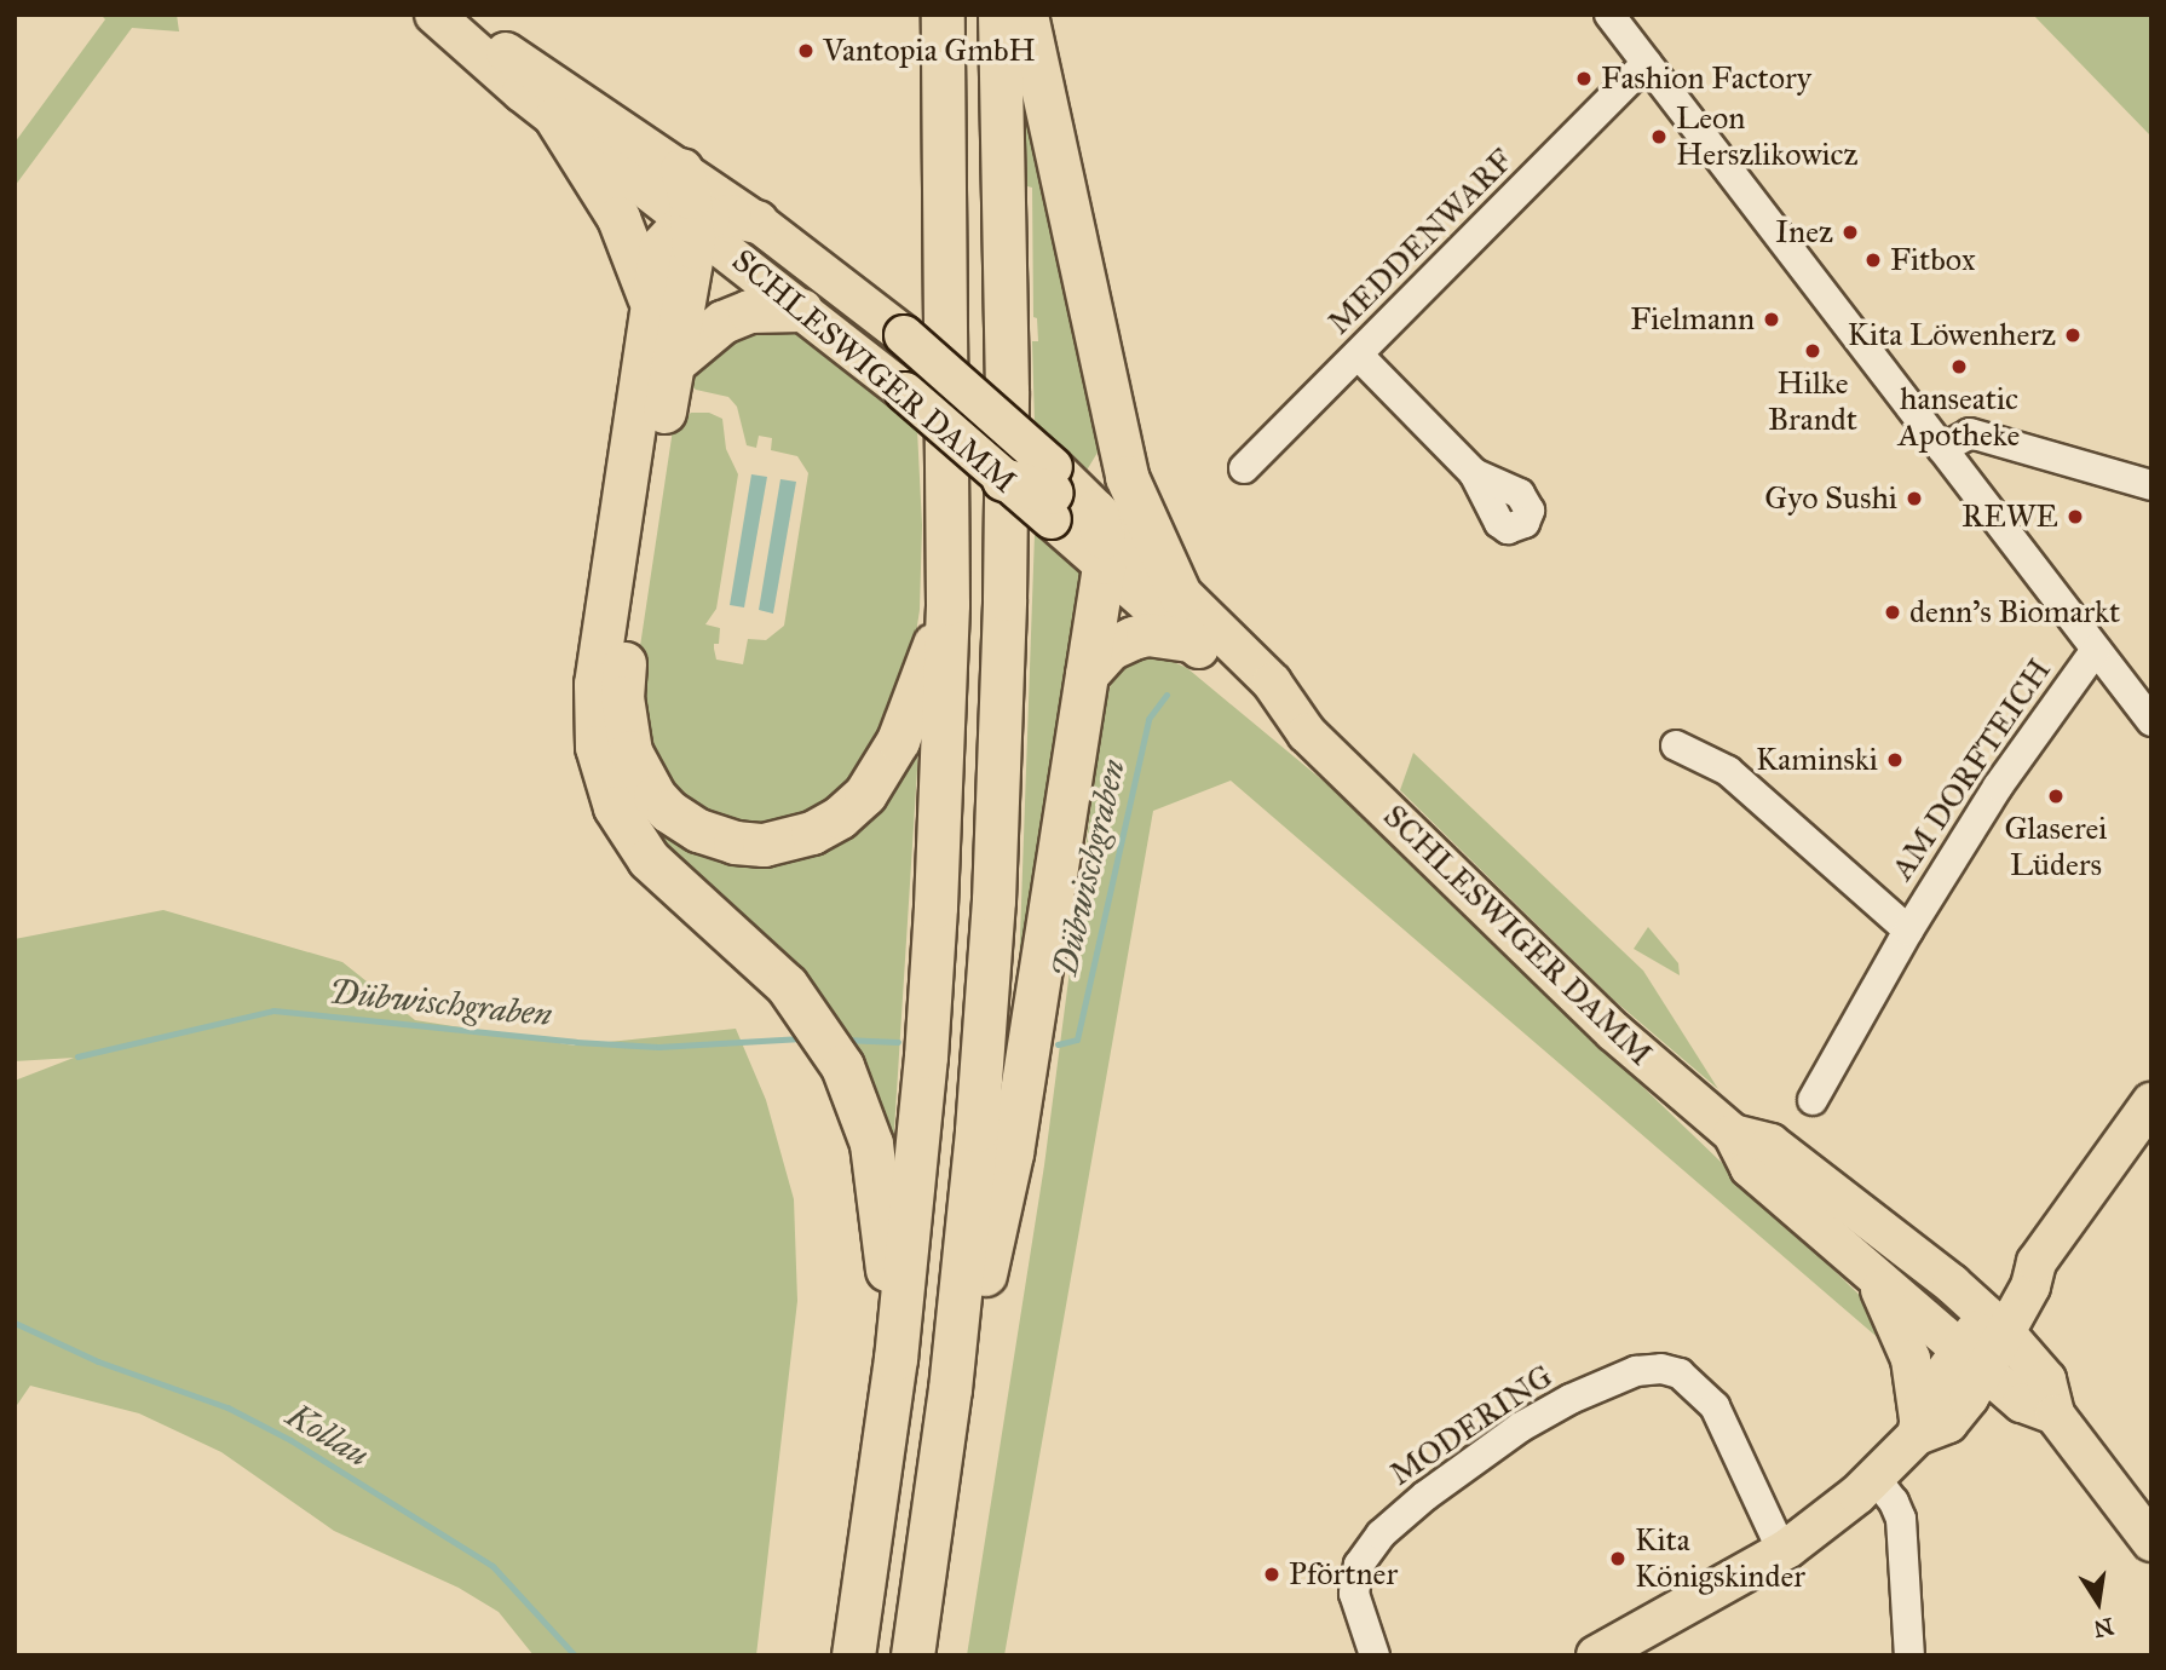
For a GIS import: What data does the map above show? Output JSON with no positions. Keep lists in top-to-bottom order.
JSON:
{
  "streets": {
    "main road": ["SCHLESWIGER DAMM"],
    "street": ["MEDDENWARF", "AM DORFTEICH", "MODERING"]
  },
  "water": ["Dübwischgraben", "Kollau"],
  "places": [
    "Vantopia GmbH",
    "Fashion Factory",
    "Leon Herszlikowicz",
    "Inez",
    "Fitbox",
    "Fielmann",
    "Kita Löwenherz",
    "Hilke Brandt",
    "hanseatic Apotheke",
    "Gyo Sushi",
    "REWE",
    "denn's Biomarkt",
    "Kaminski",
    "Glaserei Lüders",
    "Kita Königskinder",
    "Pförtner"
  ],
  "north": "bottom"
}
